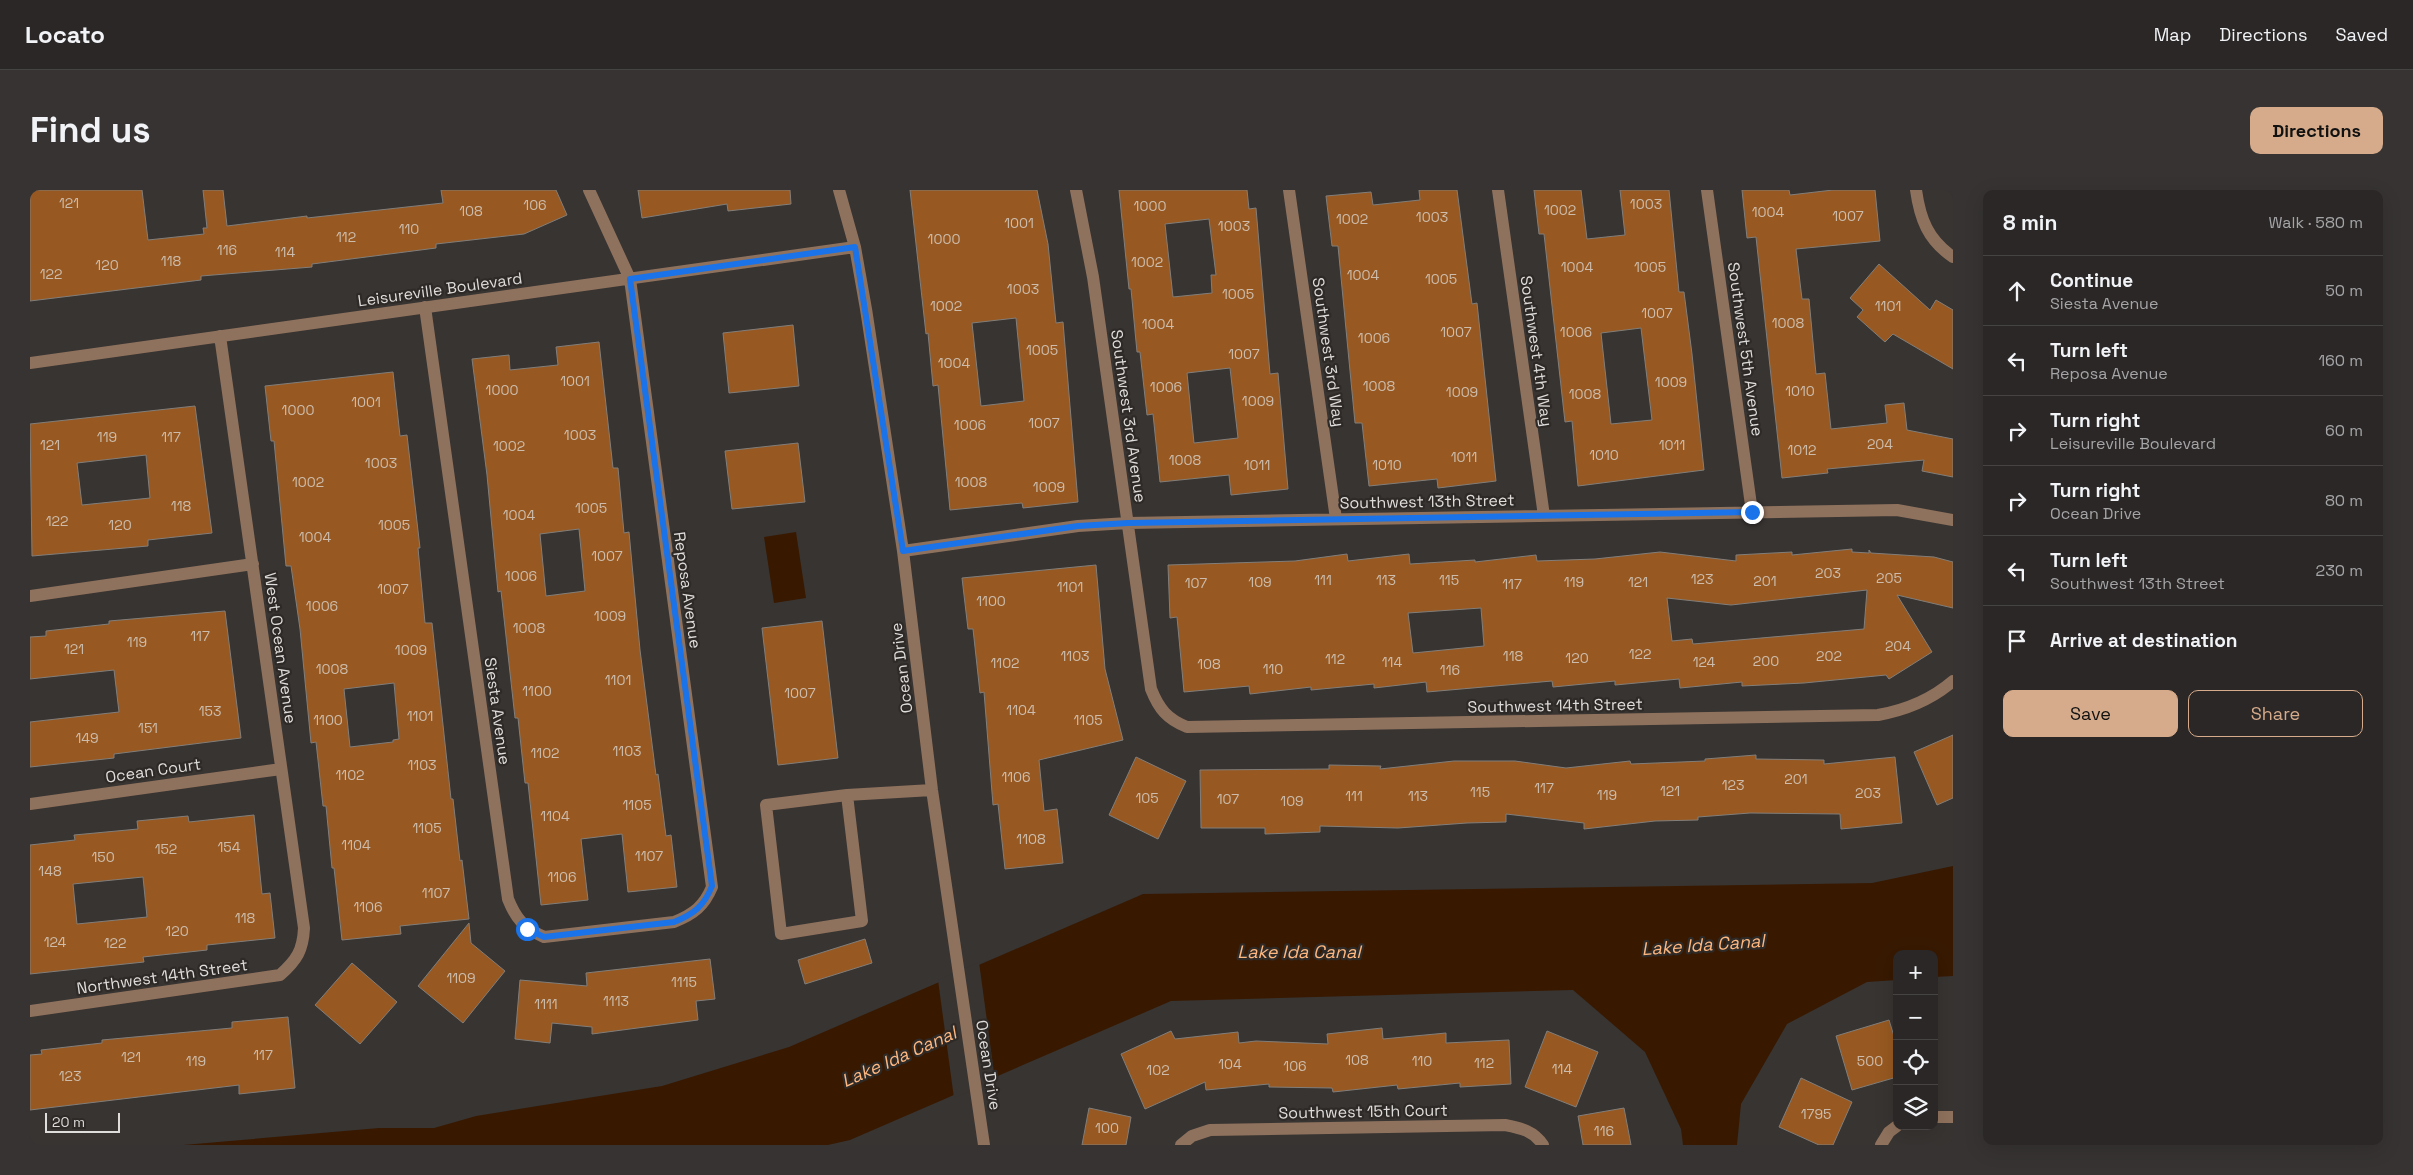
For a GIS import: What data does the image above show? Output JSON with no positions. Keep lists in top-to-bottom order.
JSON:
{
  "streets": {
    "street": [
      "Leisureville Boulevard",
      "Southwest 5th Avenue",
      "Southwest 4th Way",
      "Southwest 3rd Way",
      "Southwest 3rd Avenue",
      "Southwest 13th Street",
      "Reposa Avenue",
      "West Ocean Avenue",
      "Ocean Drive",
      "Southwest 14th Street",
      "Siesta Avenue",
      "Ocean Court",
      "Northwest 14th Street",
      "Southwest 15th Court"
    ]
  },
  "crossings": [
    ["Leisureville Boulevard", "Reposa Avenue"],
    ["Leisureville Boulevard", "West Ocean Avenue"],
    ["Leisureville Boulevard", "Ocean Drive"],
    ["Leisureville Boulevard", "Siesta Avenue"],
    ["Southwest 5th Avenue", "Southwest 13th Street"],
    ["Southwest 4th Way", "Southwest 13th Street"],
    ["Southwest 3rd Way", "Southwest 13th Street"],
    ["Southwest 3rd Avenue", "Southwest 13th Street"],
    ["Southwest 3rd Avenue", "Southwest 14th Street"],
    ["Southwest 13th Street", "Ocean Drive"],
    ["Reposa Avenue", "Siesta Avenue"],
    ["West Ocean Avenue", "Ocean Court"],
    ["West Ocean Avenue", "Northwest 14th Street"]
  ],
  "water": ["Lake Ida Canal"],
  "house_numbers": [
    "121",
    "1003",
    "106",
    "1000",
    "1002",
    "108",
    "1004",
    "1007",
    "1003",
    "1002",
    "1001",
    "1003",
    "110",
    "112",
    "1000",
    "116",
    "114",
    "118",
    "1002",
    "120",
    "1004",
    "1005",
    "122",
    "1004",
    "1005",
    "1003",
    "1005",
    "1002",
    "1101",
    "1007",
    "1008",
    "1004",
    "1007",
    "1006",
    "1006",
    "1005",
    "1007",
    "1004",
    "1001",
    "1009",
    "1008",
    "1006",
    "1000",
    "1010",
    "1009",
    "1008",
    "1009",
    "1001",
    "1000",
    "1007",
    "1006",
    "1003",
    "119",
    "117",
    "204",
    "121",
    "1011",
    "1002",
    "1012",
    "1010",
    "1011",
    "1008",
    "1003",
    "1011",
    "1010",
    "1002",
    "1008",
    "1009",
    "118",
    "1005",
    "1004",
    "122",
    "120",
    "1005",
    "1004",
    "1007",
    "203",
    "1006",
    "205",
    "123",
    "111",
    "113",
    "115",
    "201",
    "109",
    "119",
    "121",
    "107",
    "117",
    "1101",
    "1007",
    "1100",
    "1006",
    "1009",
    "1008",
    "117",
    "119",
    "204",
    "121",
    "1009",
    "122",
    "1103",
    "118",
    "202",
    "120",
    "112",
    "200",
    "114",
    "124",
    "1102",
    "108",
    "1008",
    "110",
    "116",
    "1101",
    "1100",
    "1007",
    "1104",
    "153",
    "1101",
    "1100",
    "1105",
    "151",
    "149",
    "1103",
    "1102",
    "1103",
    "1102",
    "1106",
    "201",
    "123",
    "117",
    "121",
    "115",
    "203",
    "119",
    "111",
    "113",
    "105",
    "107",
    "109",
    "1105",
    "1104",
    "1105",
    "1108",
    "1104",
    "154",
    "152",
    "1107",
    "150",
    "148",
    "1106",
    "1107",
    "1106",
    "118",
    "120",
    "124",
    "122",
    "1109",
    "1115",
    "1113",
    "1111",
    "117",
    "121",
    "108",
    "119",
    "110",
    "500",
    "112",
    "104",
    "106",
    "114",
    "102",
    "123",
    "1795",
    "100",
    "116"
  ],
  "scale_bar": "20 m",
  "page": {
    "header": "Locato",
    "nav": ["Map", "Directions", "Saved"],
    "buttons": [
      "Directions",
      ["Save", "Share"]
    ],
    "title": "Find us",
    "heading": ["8 min", "Walk · 580 m"],
    "list": [
      ["Continue", "Siesta Avenue", "50 m"],
      ["Turn left", "Reposa Avenue", "160 m"],
      ["Turn right", "Leisureville Boulevard", "60 m"],
      ["Turn right", "Ocean Drive", "80 m"],
      ["Turn left", "Southwest 13th Street", "230 m"],
      "Arrive at destination"
    ],
    "map_buttons": ["+", "−"],
    "scale": "20 m"
  }
}
